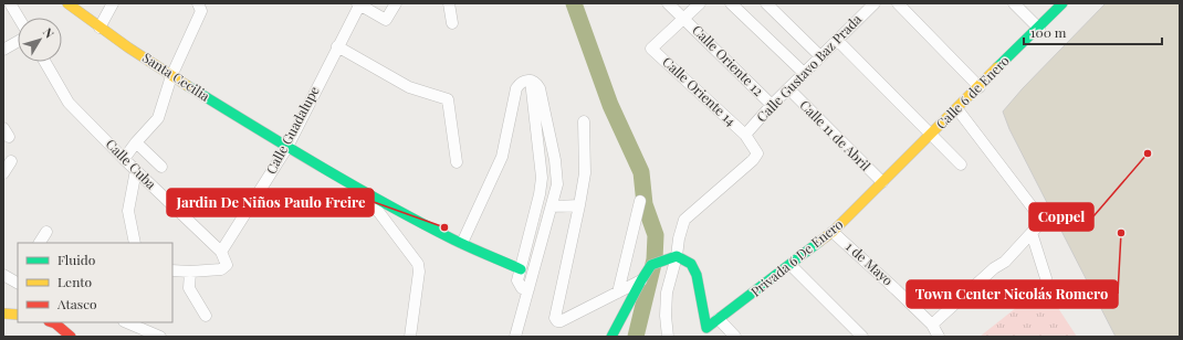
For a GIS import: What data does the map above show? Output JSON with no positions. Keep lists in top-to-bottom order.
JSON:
{
  "streets": {
    "street": [
      "Calle Oriente 12",
      "Calle Gustavo Baz Prada",
      "Santa Cecilia",
      "Calle Oriente 14",
      "Calle 6 de Enero",
      "Calle Guadalupe",
      "Calle 11 de Abril",
      "Calle Cuba",
      "Privada 6 De Enero",
      "1 de Mayo"
    ]
  },
  "crossings": [
    ["Calle Oriente 12", "Calle Gustavo Baz Prada"],
    ["Calle Oriente 12", "Calle Oriente 14"],
    ["Calle Gustavo Baz Prada", "Calle Oriente 14"],
    ["Calle Gustavo Baz Prada", "Calle 11 de Abril"],
    ["Santa Cecilia", "Calle Guadalupe"],
    ["Calle Oriente 14", "Privada 6 De Enero"],
    ["Calle 6 de Enero", "Calle 11 de Abril"],
    ["Calle 6 de Enero", "Privada 6 De Enero"],
    ["Calle Guadalupe", "Calle Cuba"],
    ["Calle 11 de Abril", "Privada 6 De Enero"],
    ["Privada 6 De Enero", "1 de Mayo"]
  ],
  "places": ["Coppel", "Jardin De Niños Paulo Freire", "Town Center Nicolás Romero"],
  "legend": ["Fluido", "Lento", "Atasco"],
  "scale_bar": "100 m",
  "north": "top right"
}
